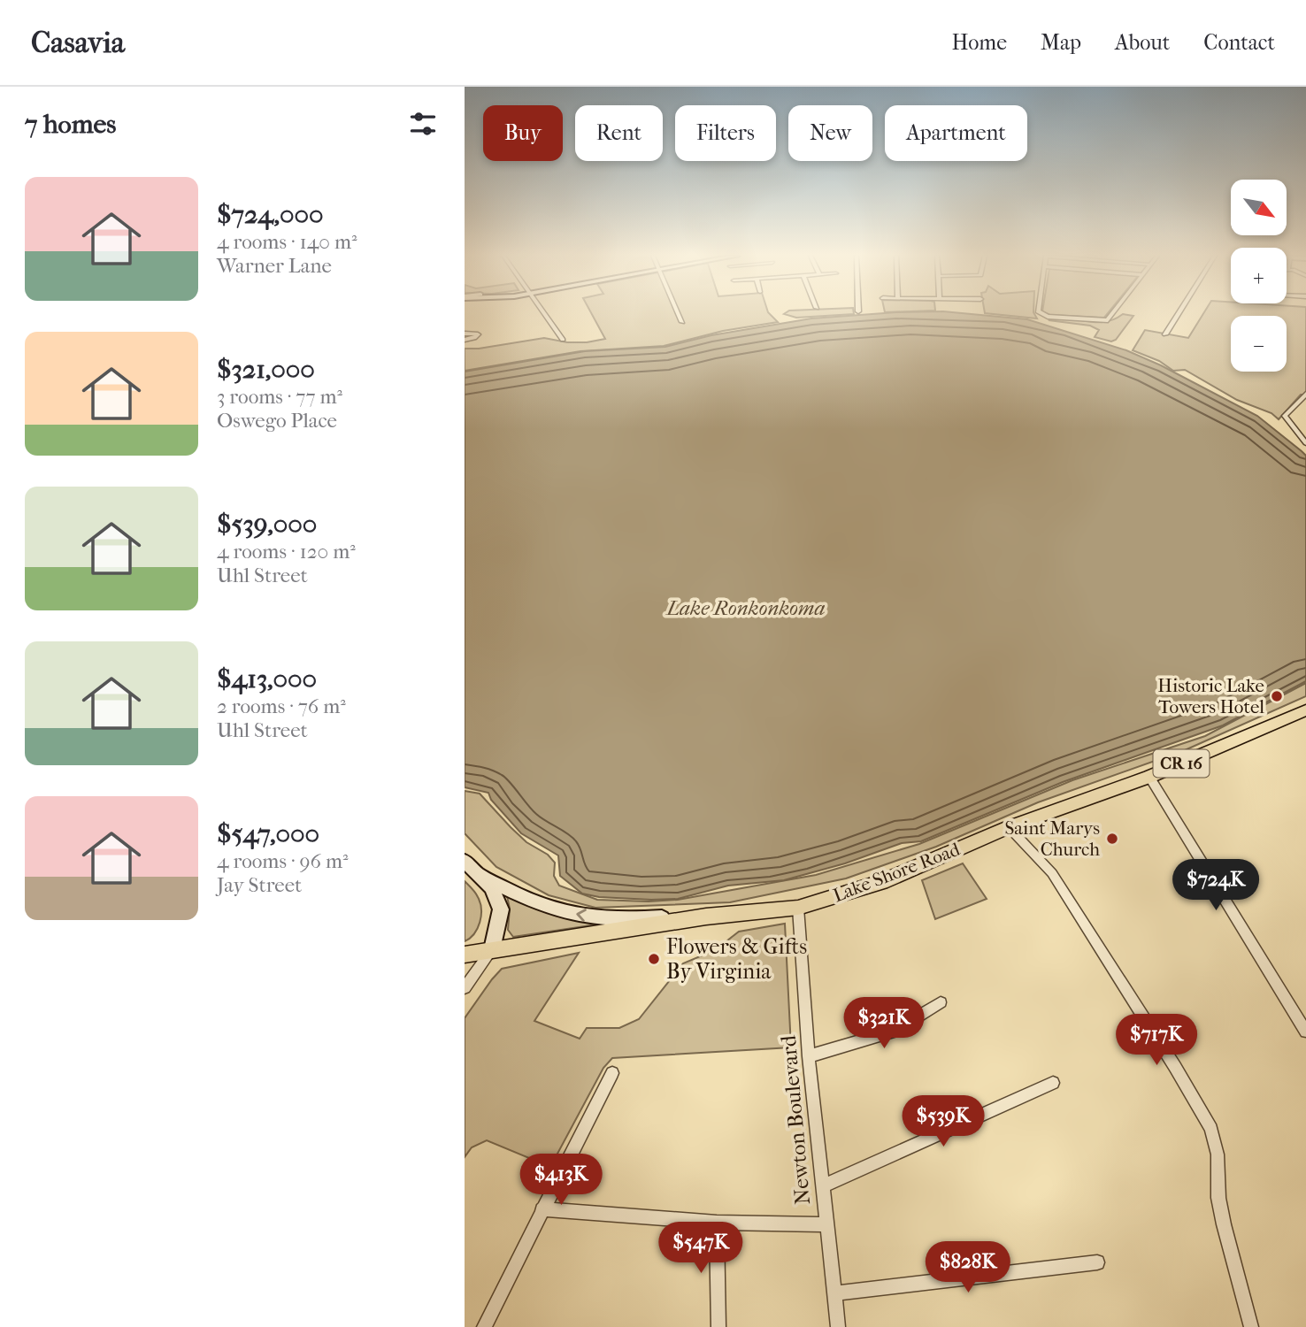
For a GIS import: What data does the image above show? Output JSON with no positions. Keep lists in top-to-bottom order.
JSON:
{
  "streets": {
    "main road": ["CR 16", "Lake Shore Road"],
    "street": ["Newton Boulevard"]
  },
  "crossings": [
    ["CR 16", "Lake Shore Road"],
    ["Lake Shore Road", "Newton Boulevard"]
  ],
  "water": ["Lake Ronkonkoma"],
  "places": ["Historic Lake Towers Hotel", "Saint Marys Church", "Flowers & Gifts By Virginia"],
  "north": "bottom right",
  "page": {
    "header": "Casavia",
    "nav": [
      "Home",
      "Map",
      "About",
      "Contact"
    ],
    "heading": "7 homes",
    "chip": [
      "Buy",
      "Rent",
      "Filters",
      "New",
      "Apartment"
    ],
    "list": [
      {
        "name": "$724,000",
        "note": "4 rooms · 140 m² · Warner Lane"
      },
      {
        "name": "$321,000",
        "note": "3 rooms · 77 m² · Oswego Place"
      },
      {
        "name": "$539,000",
        "note": "4 rooms · 120 m² · Uhl Street"
      },
      {
        "name": "$413,000",
        "note": "2 rooms · 76 m² · Uhl Street"
      },
      {
        "name": "$547,000",
        "note": "4 rooms · 96 m² · Jay Street"
      }
    ],
    "map_buttons": ["+", "−"],
    "price": [
      "$724K",
      "$321K",
      "$717K",
      "$539K",
      "$413K",
      "$547K",
      "$828K"
    ]
  }
}
